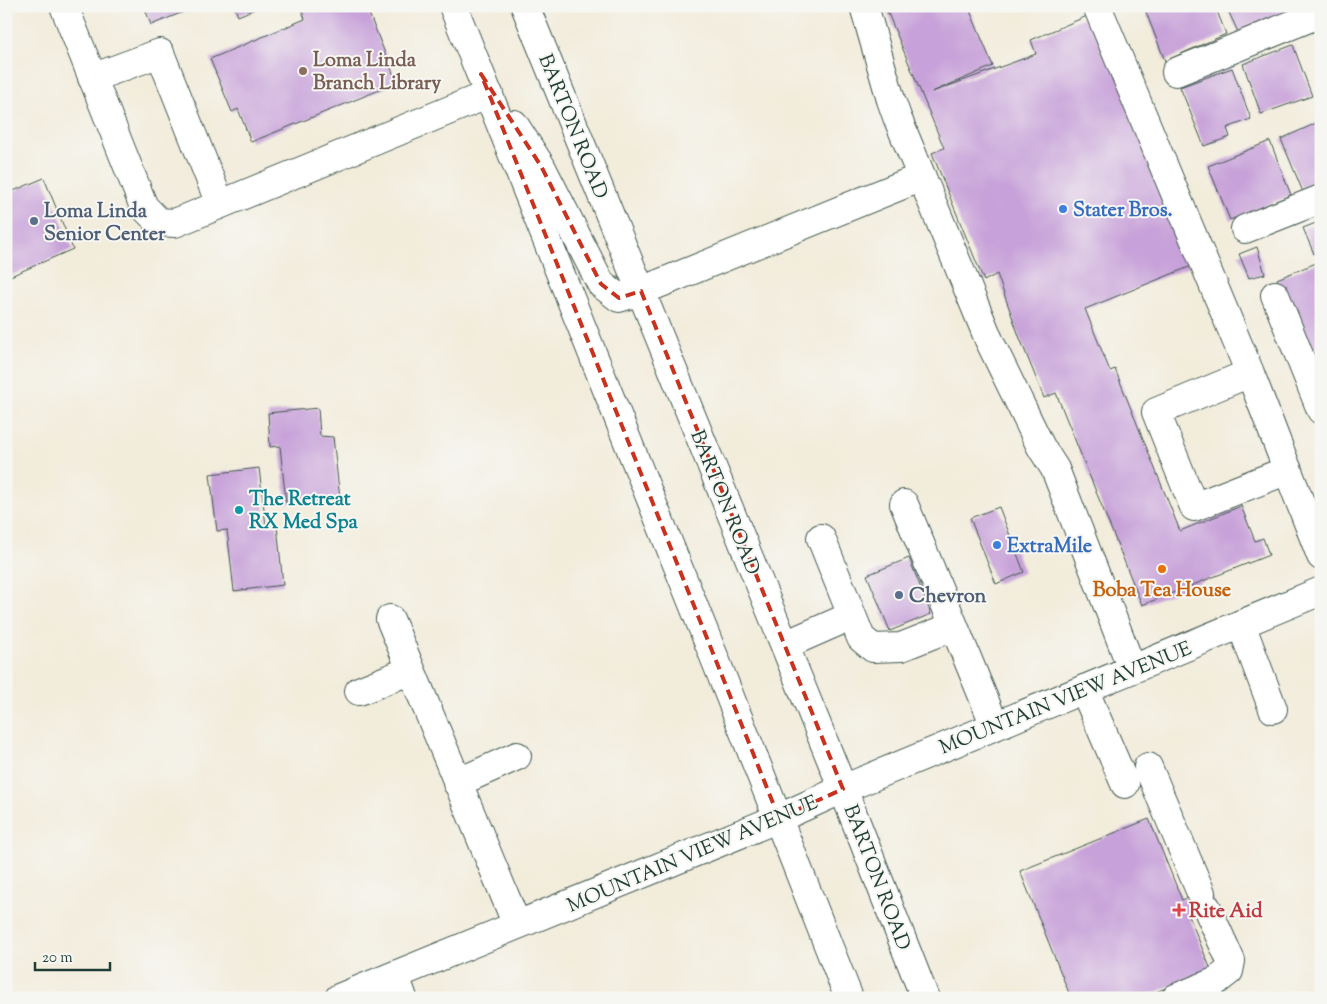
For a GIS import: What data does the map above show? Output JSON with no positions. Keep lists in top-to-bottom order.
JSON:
{
  "streets": {
    "main road": ["BARTON ROAD", "MOUNTAIN VIEW AVENUE"]
  },
  "crossings": [
    ["BARTON ROAD", "MOUNTAIN VIEW AVENUE"]
  ],
  "places": {
    "other": [
      "Loma Linda Branch Library",
      "Stater Bros.",
      "Loma Linda Senior Center",
      "The Retreat RX Med Spa",
      "ExtraMile",
      "Boba Tea House",
      "Chevron"
    ],
    "health": ["Rite Aid"]
  },
  "scale_bar": "20 m"
}
